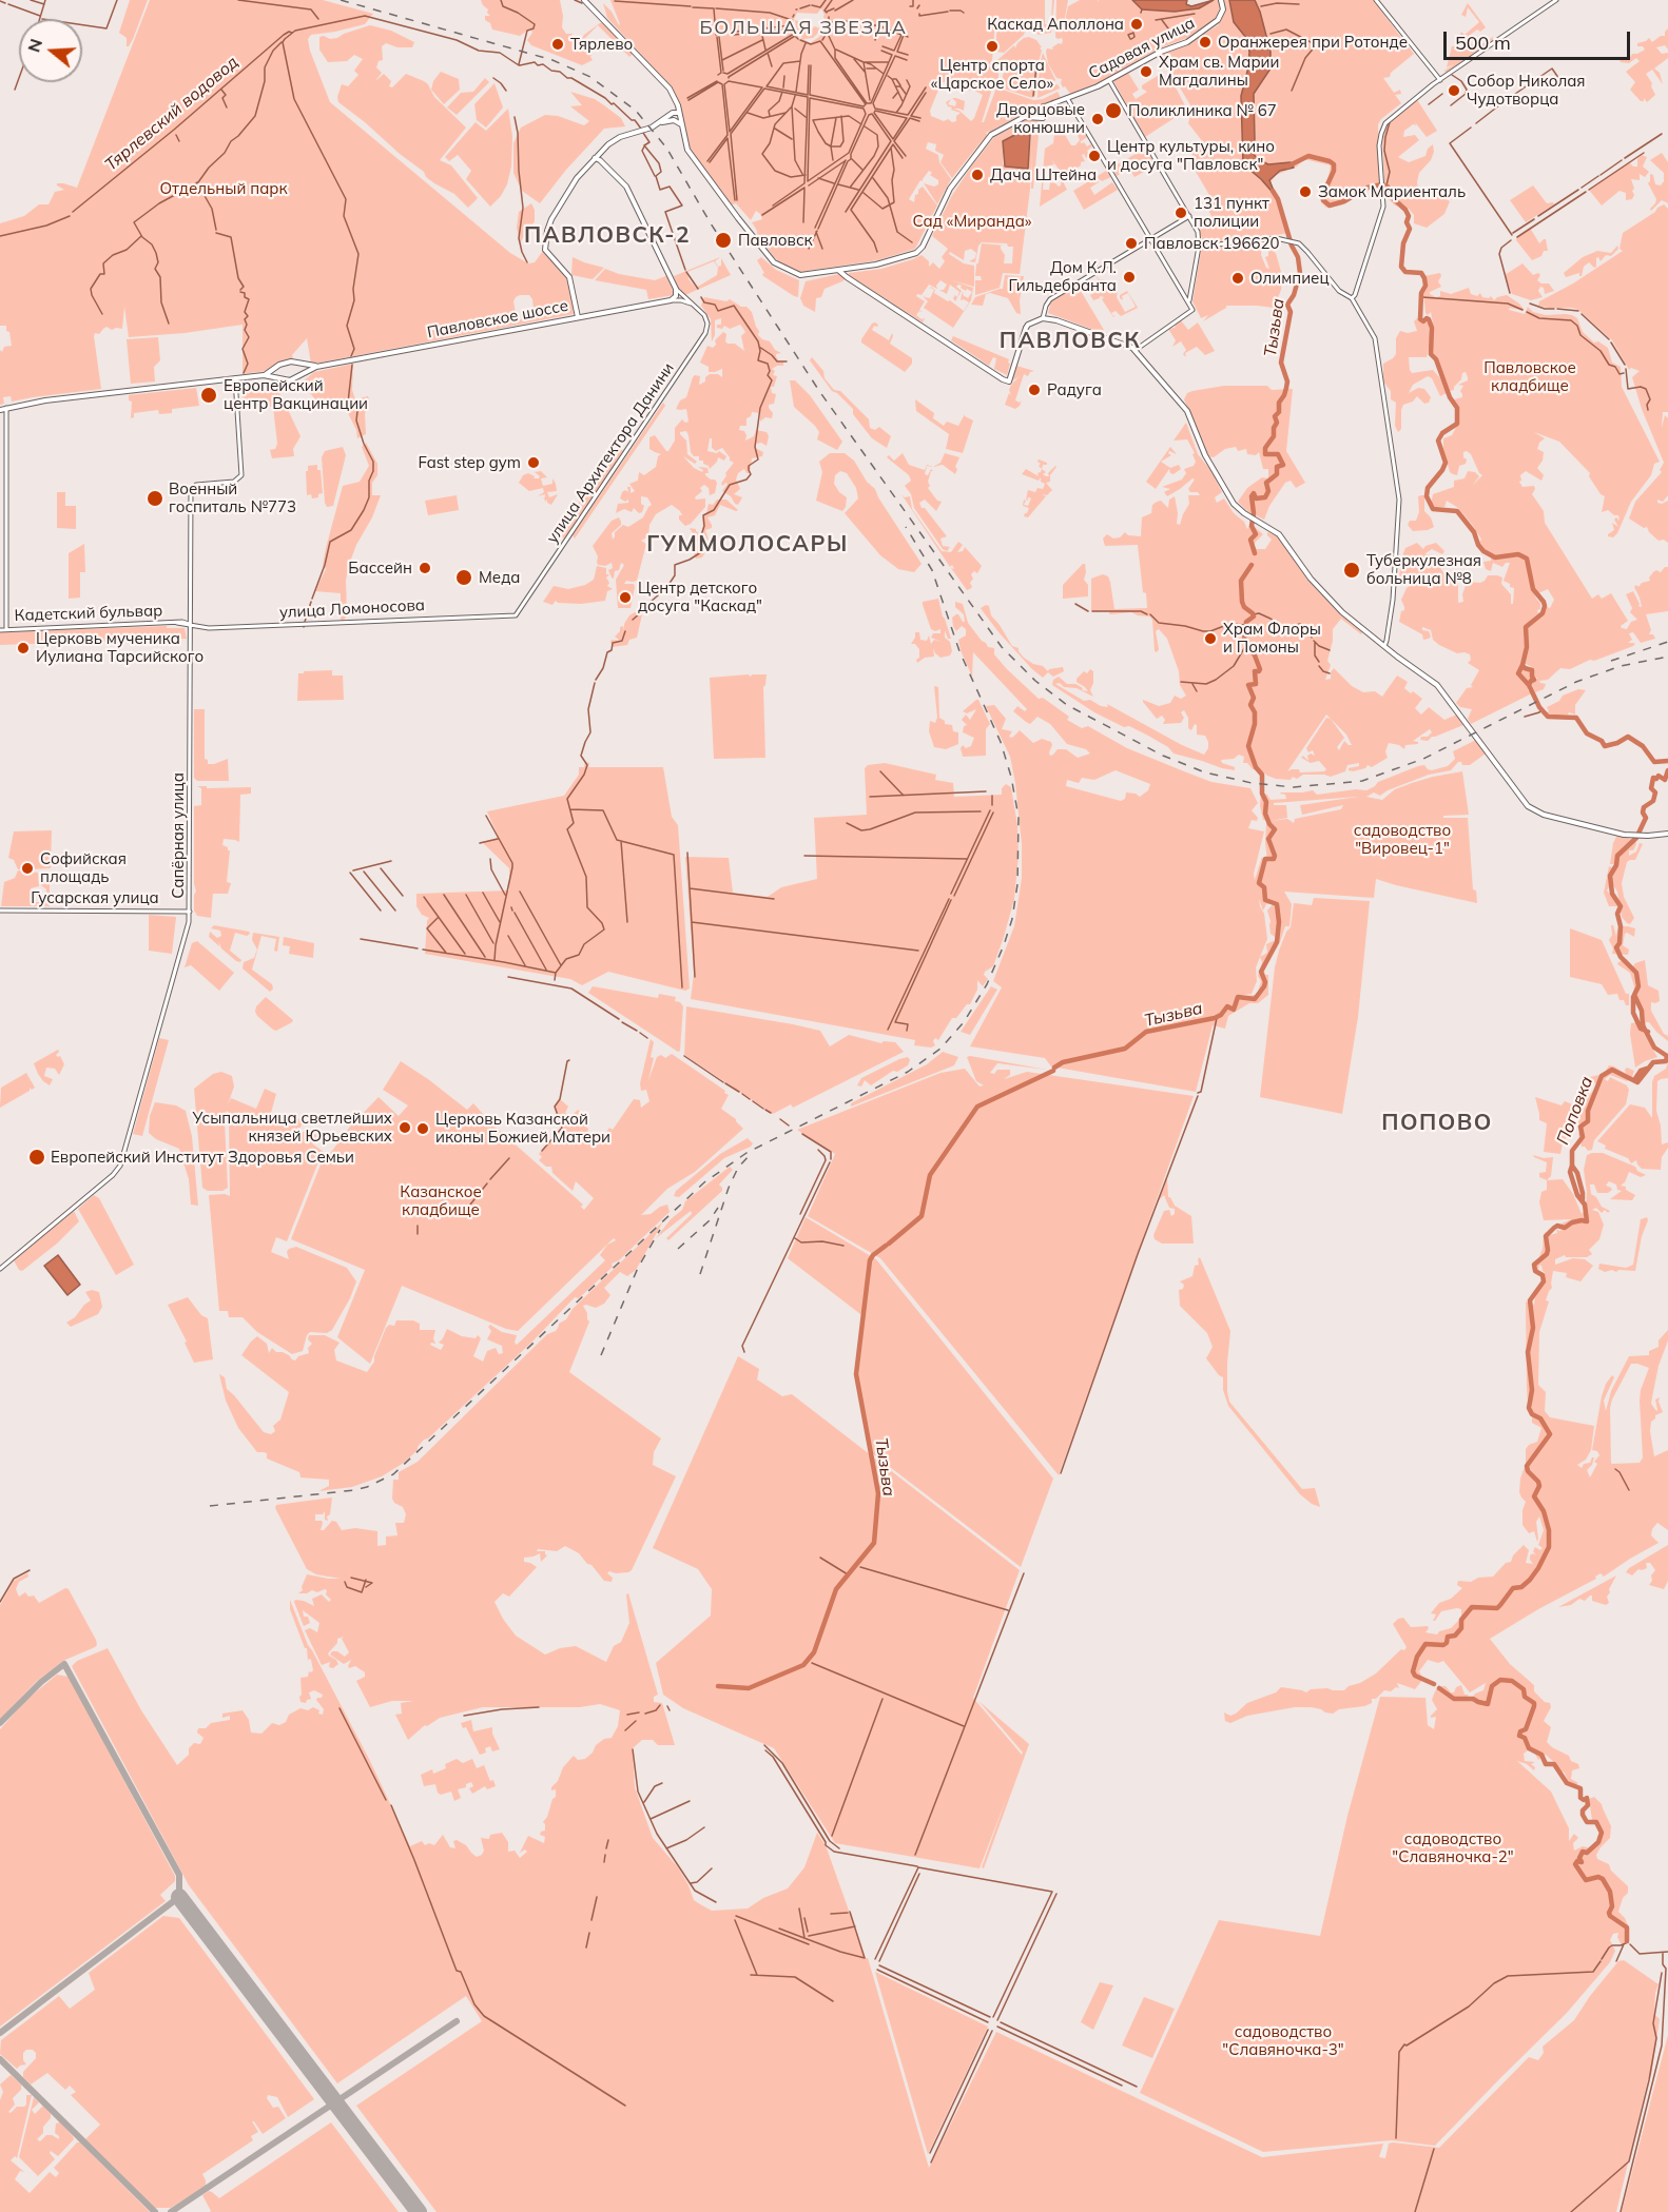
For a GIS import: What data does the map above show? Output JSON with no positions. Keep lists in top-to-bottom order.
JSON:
{
  "streets": {
    "main road": ["Садовая улица", "Павловское шоссе"],
    "street": [
      "улица Архитектора Данини",
      "улица Ломоносова",
      "Кадетский бульвар",
      "Сапёрная улица",
      "Гусарская улица"
    ]
  },
  "crossings": [
    ["улица Архитектора Данини", "улица Ломоносова"],
    ["улица Ломоносова", "Кадетский бульвар"],
    ["улица Ломоносова", "Сапёрная улица"],
    ["Кадетский бульвар", "Сапёрная улица"],
    ["Сапёрная улица", "Гусарская улица"]
  ],
  "districts": [
    "БОЛЬШАЯ ЗВЕЗДА",
    "ПАВЛОВСК-2",
    "ПАВЛОВСК",
    "ГУММОЛОСАРЫ",
    "ПОПОВО"
  ],
  "water": ["Тярлевский водовод", "Тызьва", "Поповка"],
  "parks": [
    "Отдельный парк",
    "Сад «Миранда»",
    "Павловское кладбище",
    "садоводство \"Вировец-1\"",
    "Казанское кладбище",
    "садоводство \"Славяночка-2\"",
    "садоводство \"Славяночка-3\""
  ],
  "places": [
    "Каскад Аполлона",
    "Оранжерея при Ротонде",
    "Тярлево",
    "Центр спорта «Царское Село»",
    "Храм св. Марии Магдалины",
    "Собор Николая Чудотворца",
    "Поликлиника № 67",
    "Дворцовые конюшни",
    "Центр культуры, кино и досуга \"Павловск\"",
    "Дача Штейна",
    "Замок Мариенталь",
    "131 пункт полиции",
    "Павловск",
    "Павловск 196620",
    "Дом К.Л. Гильдебранта",
    "Олимпиец",
    "Радуга",
    "Европейский центр Вакцинации",
    "Fast step gym",
    "Военный госпиталь №773",
    "Бассейн",
    "Туберкулезная больница №8",
    "Меда",
    "Центр детского досуга \"Каскад\"",
    "Храм Флоры и Помоны",
    "Церковь мученика Иулиана Тарсийского",
    "Софийская площадь",
    "Усыпальница светлейших князей Юрьевских",
    "Церковь Казанской иконы Божией Матери",
    "Европейский Институт Здоровья Семьи"
  ],
  "scale_bar": "500 m",
  "north": "left"
}
